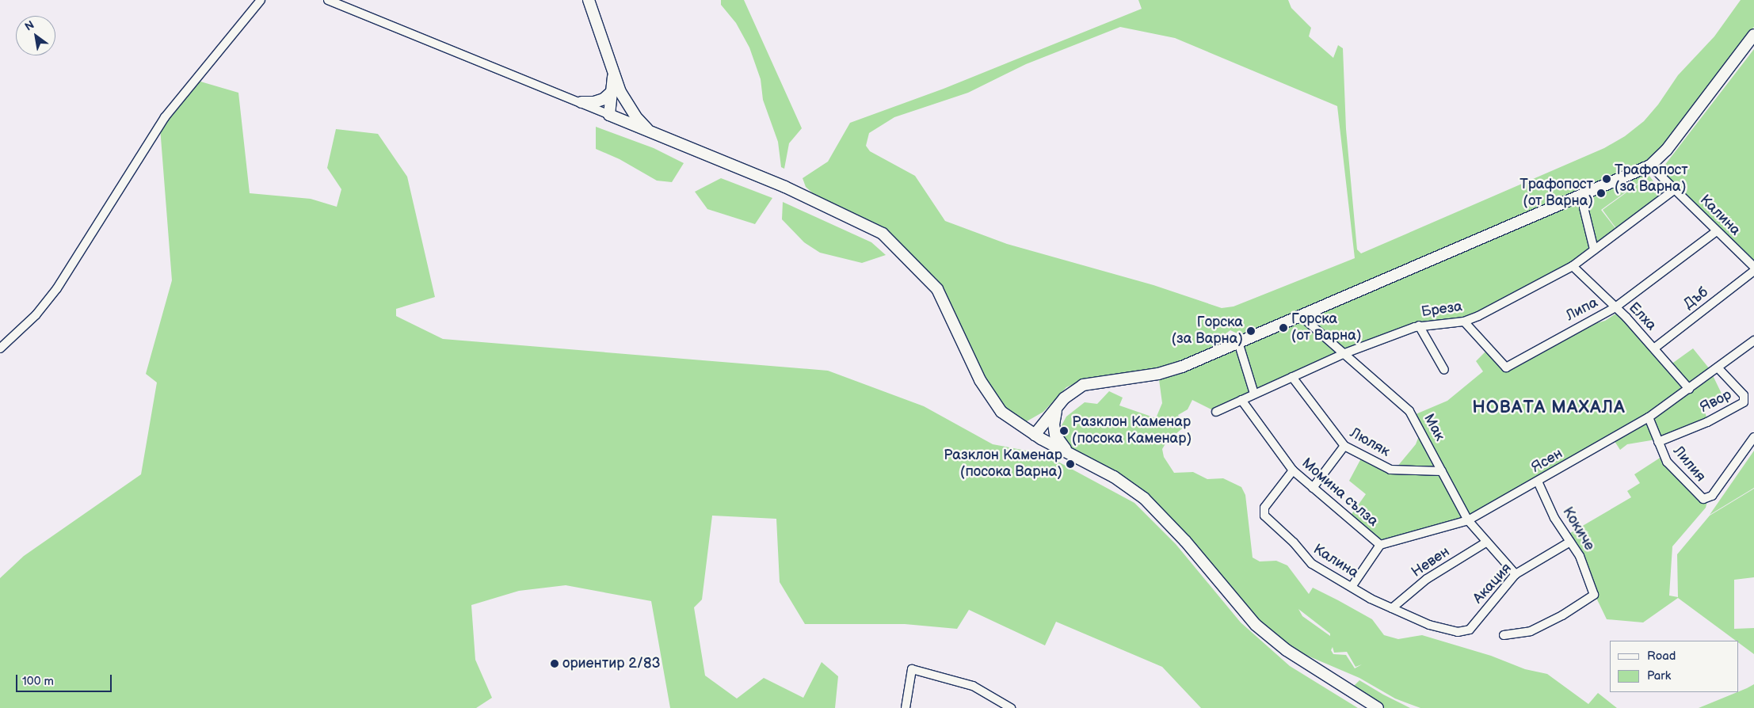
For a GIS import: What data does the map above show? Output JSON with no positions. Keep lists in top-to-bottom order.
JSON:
{
  "streets": {
    "street": [
      "Калина",
      "Дъб",
      "Бреза",
      "Липа",
      "Елха",
      "Явор",
      "Мак",
      "Люляк",
      "Ясен",
      "Лилия",
      "Момина сълза",
      "Кокиче",
      "Невен",
      "Акация"
    ]
  },
  "crossings": [
    ["Калина", "Бреза"],
    ["Калина", "Липа"],
    ["Калина", "Момина сълза"],
    ["Калина", "Невен"],
    ["Калина", "Акация"],
    ["Дъб", "Елха"],
    ["Бреза", "Липа"],
    ["Бреза", "Елха"],
    ["Бреза", "Мак"],
    ["Бреза", "Люляк"],
    ["Бреза", "Момина сълза"],
    ["Липа", "Елха"],
    ["Елха", "Ясен"],
    ["Явор", "Ясен"],
    ["Явор", "Лилия"],
    ["Мак", "Люляк"],
    ["Мак", "Ясен"],
    ["Мак", "Невен"],
    ["Мак", "Акация"],
    ["Ясен", "Лилия"],
    ["Ясен", "Момина сълза"],
    ["Ясен", "Кокиче"],
    ["Кокиче", "Акация"]
  ],
  "districts": ["НОВАТА МАХАЛА"],
  "places": [
    "Трафопост (за Варна)",
    "Трафопост (от Варна)",
    "Горска (от Варна)",
    "Горска (за Варна)",
    "Разклон Каменар (посока Каменар)",
    "Разклон Каменар (посока Варна)",
    "ориентир 2/83"
  ],
  "legend": ["Road", "Park"],
  "scale_bar": "100 m",
  "north": "top left"
}
